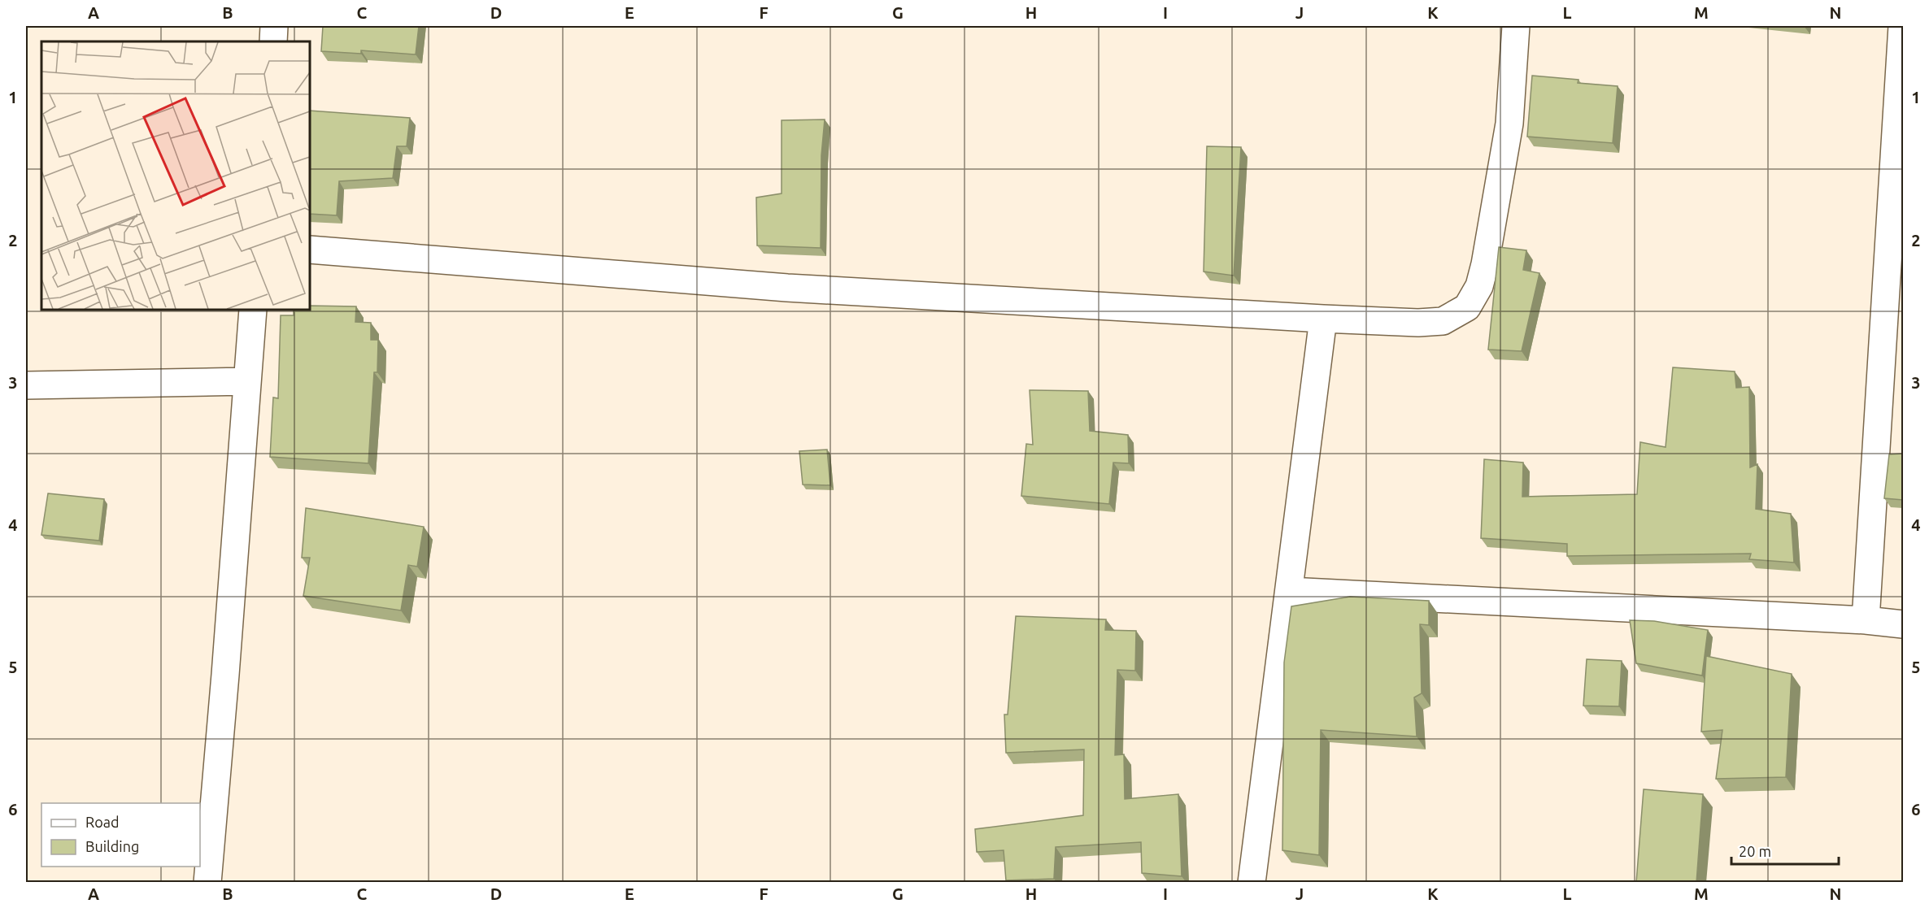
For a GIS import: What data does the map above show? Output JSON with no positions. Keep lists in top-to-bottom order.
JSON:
{
  "legend": ["Road", "Building"],
  "scale_bar": "20 m",
  "grid": {
    "columns": [
      "A",
      "B",
      "C",
      "D",
      "E",
      "F",
      "G",
      "H",
      "I",
      "J",
      "K",
      "L",
      "M",
      "N"
    ],
    "rows": [
      "1",
      "2",
      "3",
      "4",
      "5",
      "6"
    ]
  }
}
